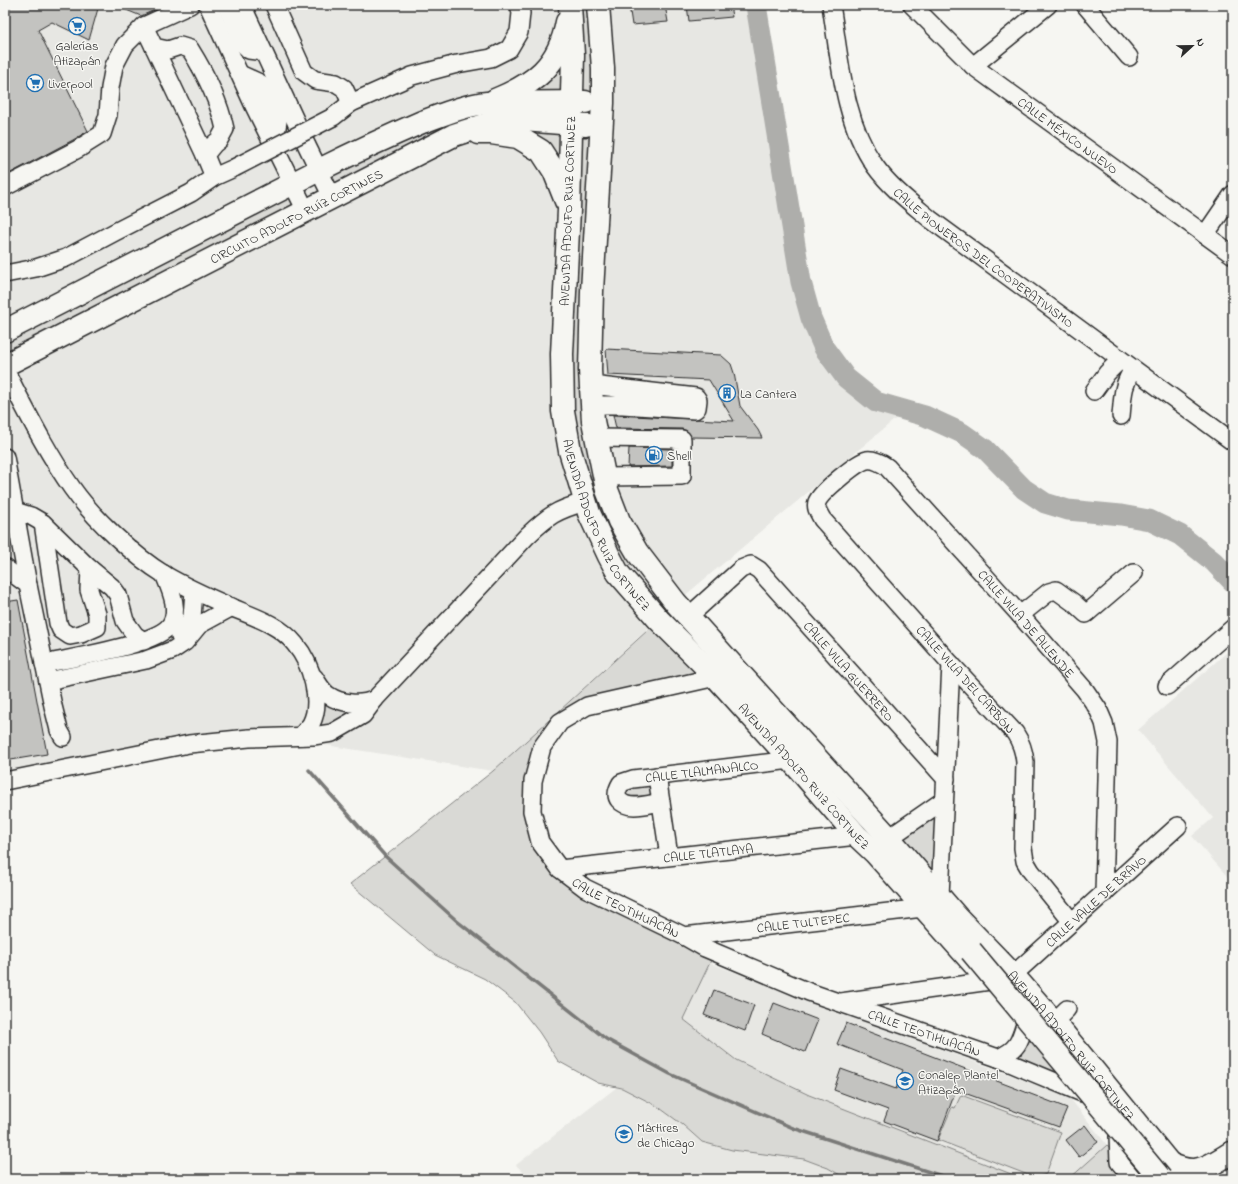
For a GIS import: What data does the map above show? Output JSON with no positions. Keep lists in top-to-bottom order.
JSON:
{
  "streets": {
    "main road": ["AVENIDA ADOLFO RUIZ CORTINEZ", "CIRCUITO ADOLFO RUÍZ CORTINES"],
    "street": [
      "CALLE MÉXICO NUEVO",
      "CALLE PIONEROS DEL COOPERATIVISMO",
      "CALLE VILLA DE ALLENDE",
      "CALLE VILLA GUERRERO",
      "CALLE VILLA DEL CARBÓN",
      "CALLE TLALMANALCO",
      "CALLE TLATLAYA",
      "CALLE VALLE DE BRAVO",
      "CALLE TEOTIHUACÁN",
      "CALLE TULTEPEC"
    ]
  },
  "crossings": [
    ["AVENIDA ADOLFO RUIZ CORTINEZ", "CIRCUITO ADOLFO RUÍZ CORTINES"],
    ["AVENIDA ADOLFO RUIZ CORTINEZ", "CALLE VILLA GUERRERO"],
    ["AVENIDA ADOLFO RUIZ CORTINEZ", "CALLE TLALMANALCO"],
    ["AVENIDA ADOLFO RUIZ CORTINEZ", "CALLE TLATLAYA"],
    ["AVENIDA ADOLFO RUIZ CORTINEZ", "CALLE VALLE DE BRAVO"],
    ["AVENIDA ADOLFO RUIZ CORTINEZ", "CALLE TEOTIHUACÁN"],
    ["AVENIDA ADOLFO RUIZ CORTINEZ", "CALLE TULTEPEC"],
    ["CALLE VILLA DE ALLENDE", "CALLE VILLA DEL CARBÓN"],
    ["CALLE VILLA DE ALLENDE", "CALLE VALLE DE BRAVO"],
    ["CALLE VILLA DEL CARBÓN", "CALLE VALLE DE BRAVO"],
    ["CALLE TLATLAYA", "CALLE TEOTIHUACÁN"],
    ["CALLE TEOTIHUACÁN", "CALLE TULTEPEC"]
  ],
  "places": {
    "supermarket": ["Galerías Atizapán", "Liverpool"],
    "building": ["La Cantera"],
    "fuel station": ["Shell"],
    "school or university": ["Conalep Plantel Atizapán", "Mártires de Chicago"]
  },
  "north": "right"
}
